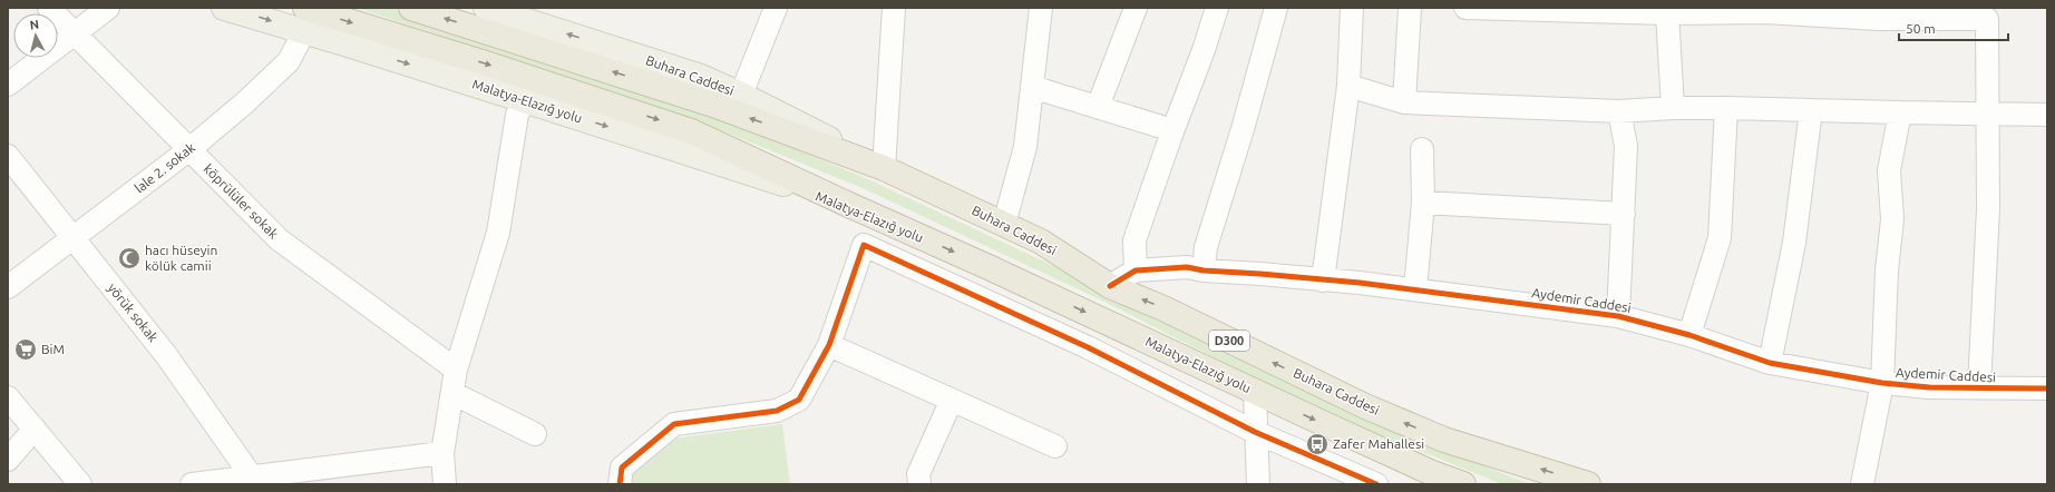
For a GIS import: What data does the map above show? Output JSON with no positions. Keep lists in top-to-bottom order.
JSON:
{
  "streets": {
    "highway": ["Buhara Caddesi", "Malatya-Elazığ yolu", "D300"],
    "street": [
      "lale 2. sokak",
      "köprülüler sokak",
      "Aydemir Caddesi",
      "yörük sokak"
    ]
  },
  "crossings": [
    ["Buhara Caddesi", "Aydemir Caddesi"],
    ["Malatya-Elazığ yolu", "lale 2. sokak"],
    ["lale 2. sokak", "köprülüler sokak"],
    ["lale 2. sokak", "yörük sokak"]
  ],
  "one_way": ["Buhara Caddesi", "Malatya-Elazığ yolu"],
  "places": {
    "mosque": ["hacı hüseyin kölük camii"],
    "supermarket": ["BiM"],
    "bus stop": ["Zafer Mahallesi"]
  },
  "scale_bar": "50 m",
  "north": "top"
}
